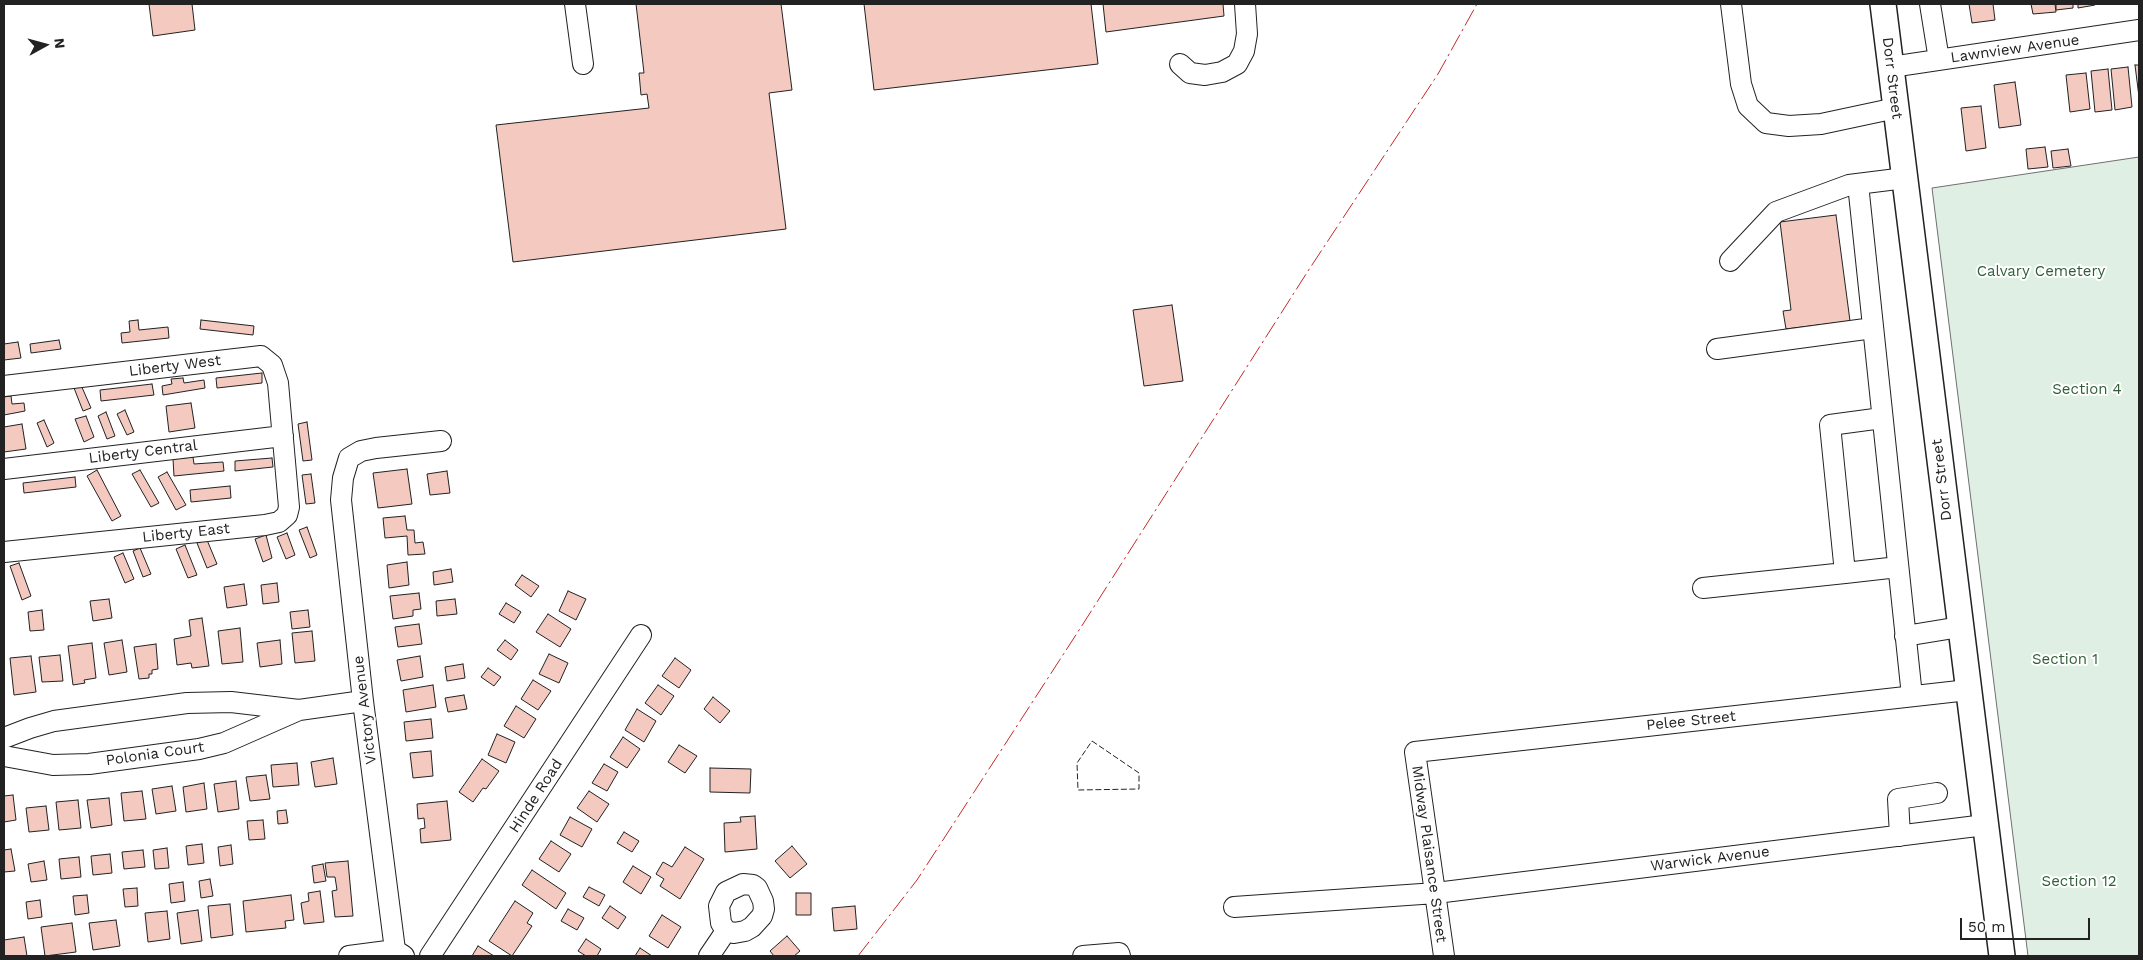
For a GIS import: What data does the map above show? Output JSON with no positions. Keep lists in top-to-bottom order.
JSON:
{
  "streets": {
    "main road": ["Dorr Street"],
    "street": [
      "Lawnview Avenue",
      "Liberty West",
      "Liberty Central",
      "Liberty East",
      "Victory Avenue",
      "Pelee Street",
      "Polonia Court",
      "Hinde Road",
      "Midway Plaisance Street",
      "Warwick Avenue"
    ]
  },
  "crossings": [
    ["Lawnview Avenue", "Dorr Street"],
    ["Dorr Street", "Pelee Street"],
    ["Dorr Street", "Warwick Avenue"],
    ["Liberty West", "Liberty Central"],
    ["Liberty West", "Liberty East"],
    ["Liberty Central", "Liberty East"],
    ["Victory Avenue", "Polonia Court"],
    ["Pelee Street", "Midway Plaisance Street"],
    ["Midway Plaisance Street", "Warwick Avenue"]
  ],
  "parks": [
    "Calvary Cemetery",
    "Section 4",
    "Section 1",
    "Section 12"
  ],
  "scale_bar": "50 m",
  "north": "right"
}
